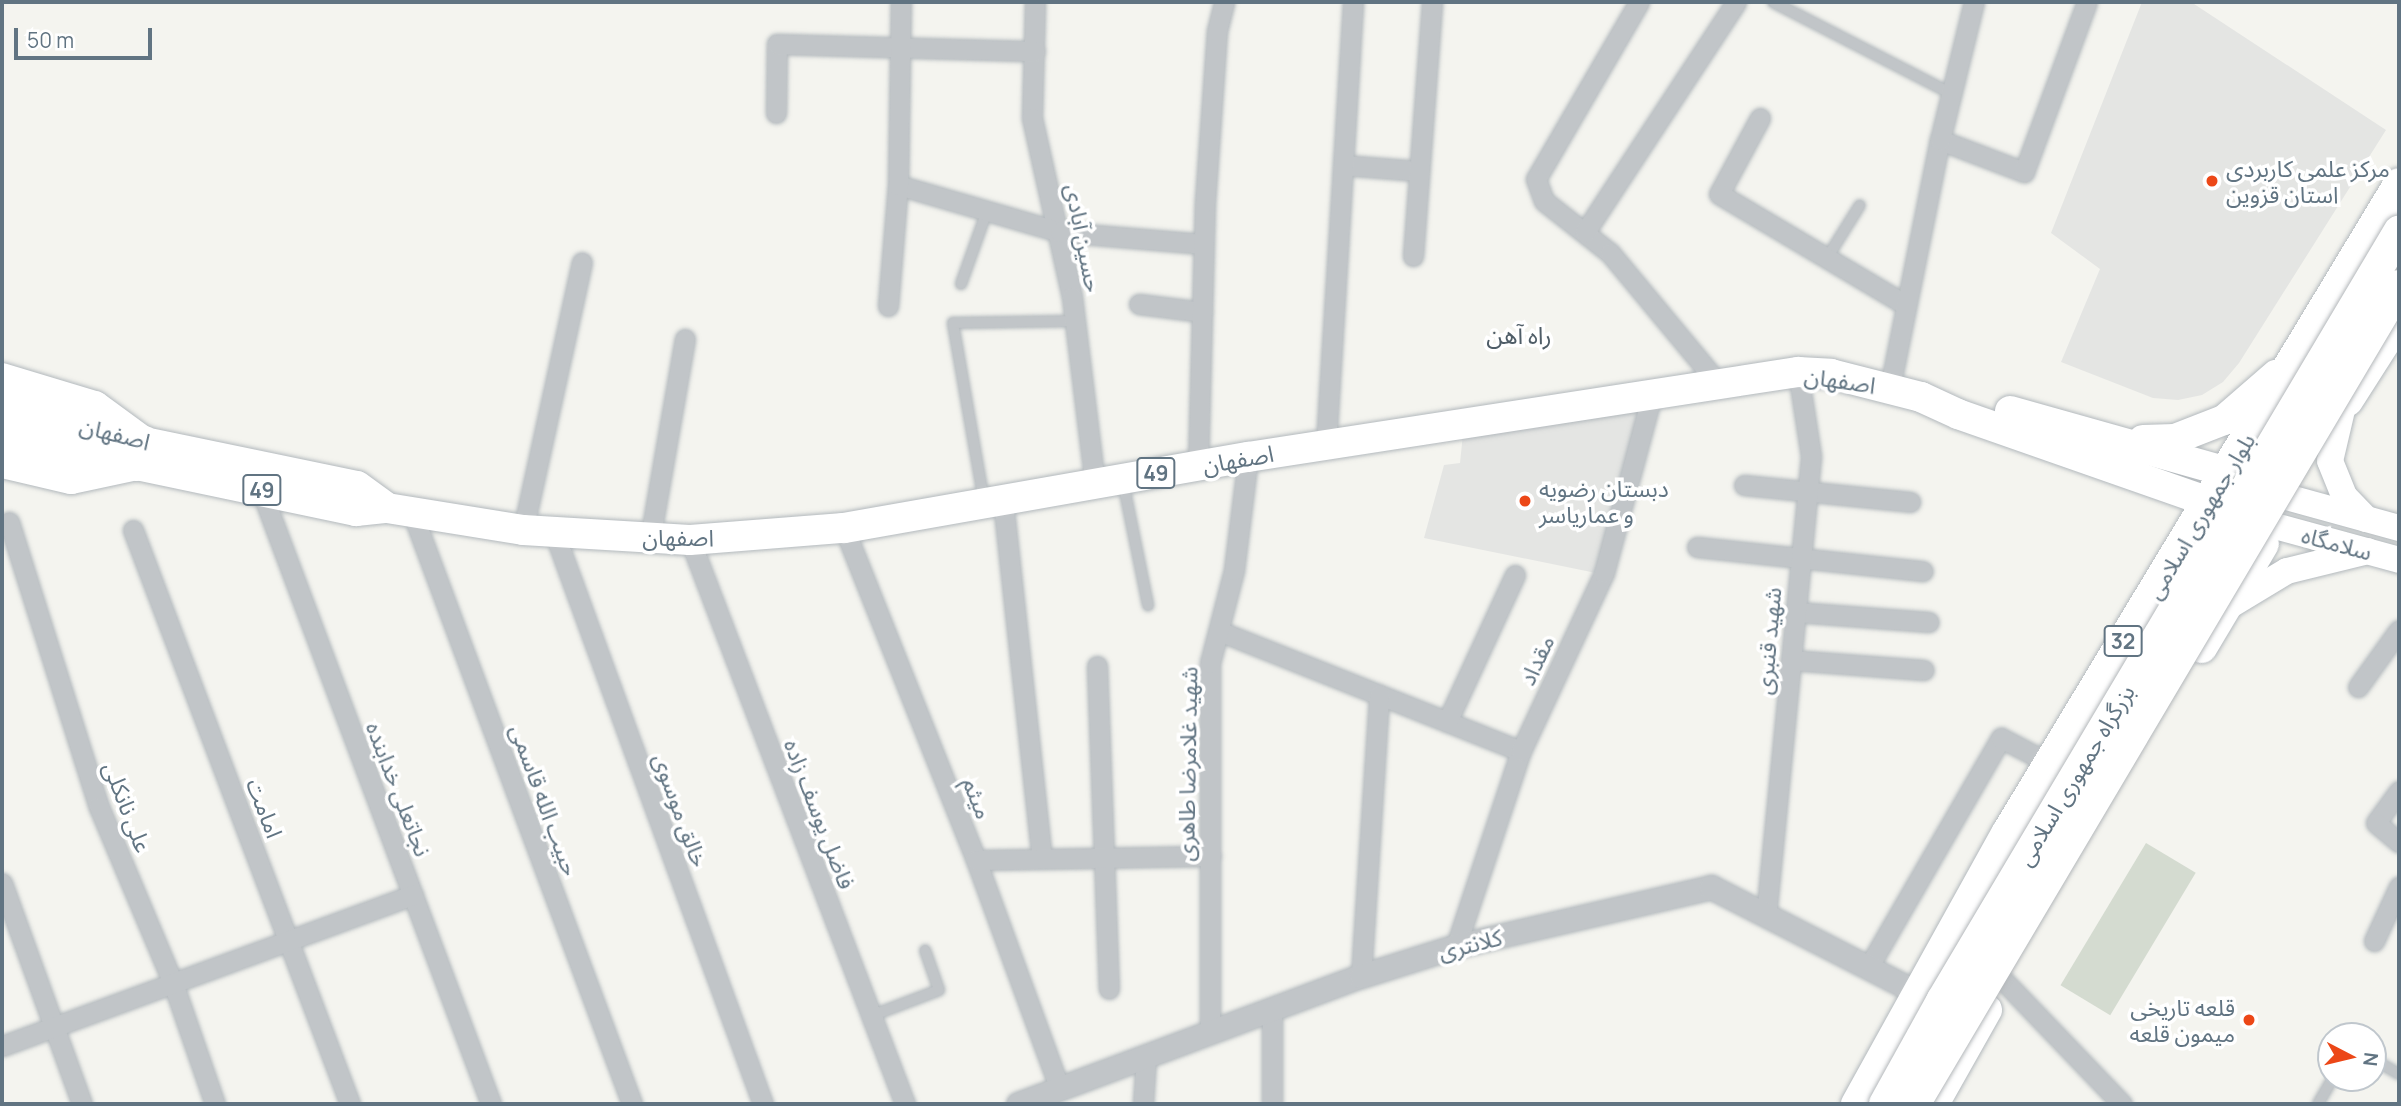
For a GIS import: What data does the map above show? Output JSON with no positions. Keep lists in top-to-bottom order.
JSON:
{
  "streets": {
    "highway": [
      "اصفهان",
      "49",
      "32",
      "بزرگراه جمهوری اسلامی"
    ],
    "main road": ["بلوار جمهوری اسلامی", "سلامگاه"],
    "street": [
      "حسین آبادی",
      "شهید قنبری",
      "مقداد",
      "شهید غلامرضا طاهری",
      "نجاتعلی خدابنده",
      "میثم",
      "حبیب الله قاسمی",
      "علی نانکلی",
      "امامت",
      "خالق موسوی",
      "فاضل یوسف زاده",
      "کلانتری"
    ]
  },
  "crossings": [
    ["حسین آبادی", "اصفهان"],
    ["اصفهان", "بلوار جمهوری اسلامی"],
    ["اصفهان", "سلامگاه"],
    ["اصفهان", "شهید قنبری"],
    ["اصفهان", "مقداد"],
    ["اصفهان", "شهید غلامرضا طاهری"],
    ["اصفهان", "نجاتعلی خدابنده"],
    ["اصفهان", "میثم"],
    ["اصفهان", "حبیب الله قاسمی"],
    ["اصفهان", "خالق موسوی"],
    ["اصفهان", "فاضل یوسف زاده"],
    ["بلوار جمهوری اسلامی", "کلانتری"],
    ["شهید قنبری", "کلانتری"],
    ["مقداد", "کلانتری"],
    ["شهید غلامرضا طاهری", "کلانتری"],
    ["میثم", "کلانتری"]
  ],
  "districts": ["راه آهن"],
  "places": ["مرکز علمی کاربردی استان قزوین", "دبستان رضویه و عماریاسر", "قلعه تاریخی میمون قلعه"],
  "scale_bar": "50 m",
  "north": "right"
}
